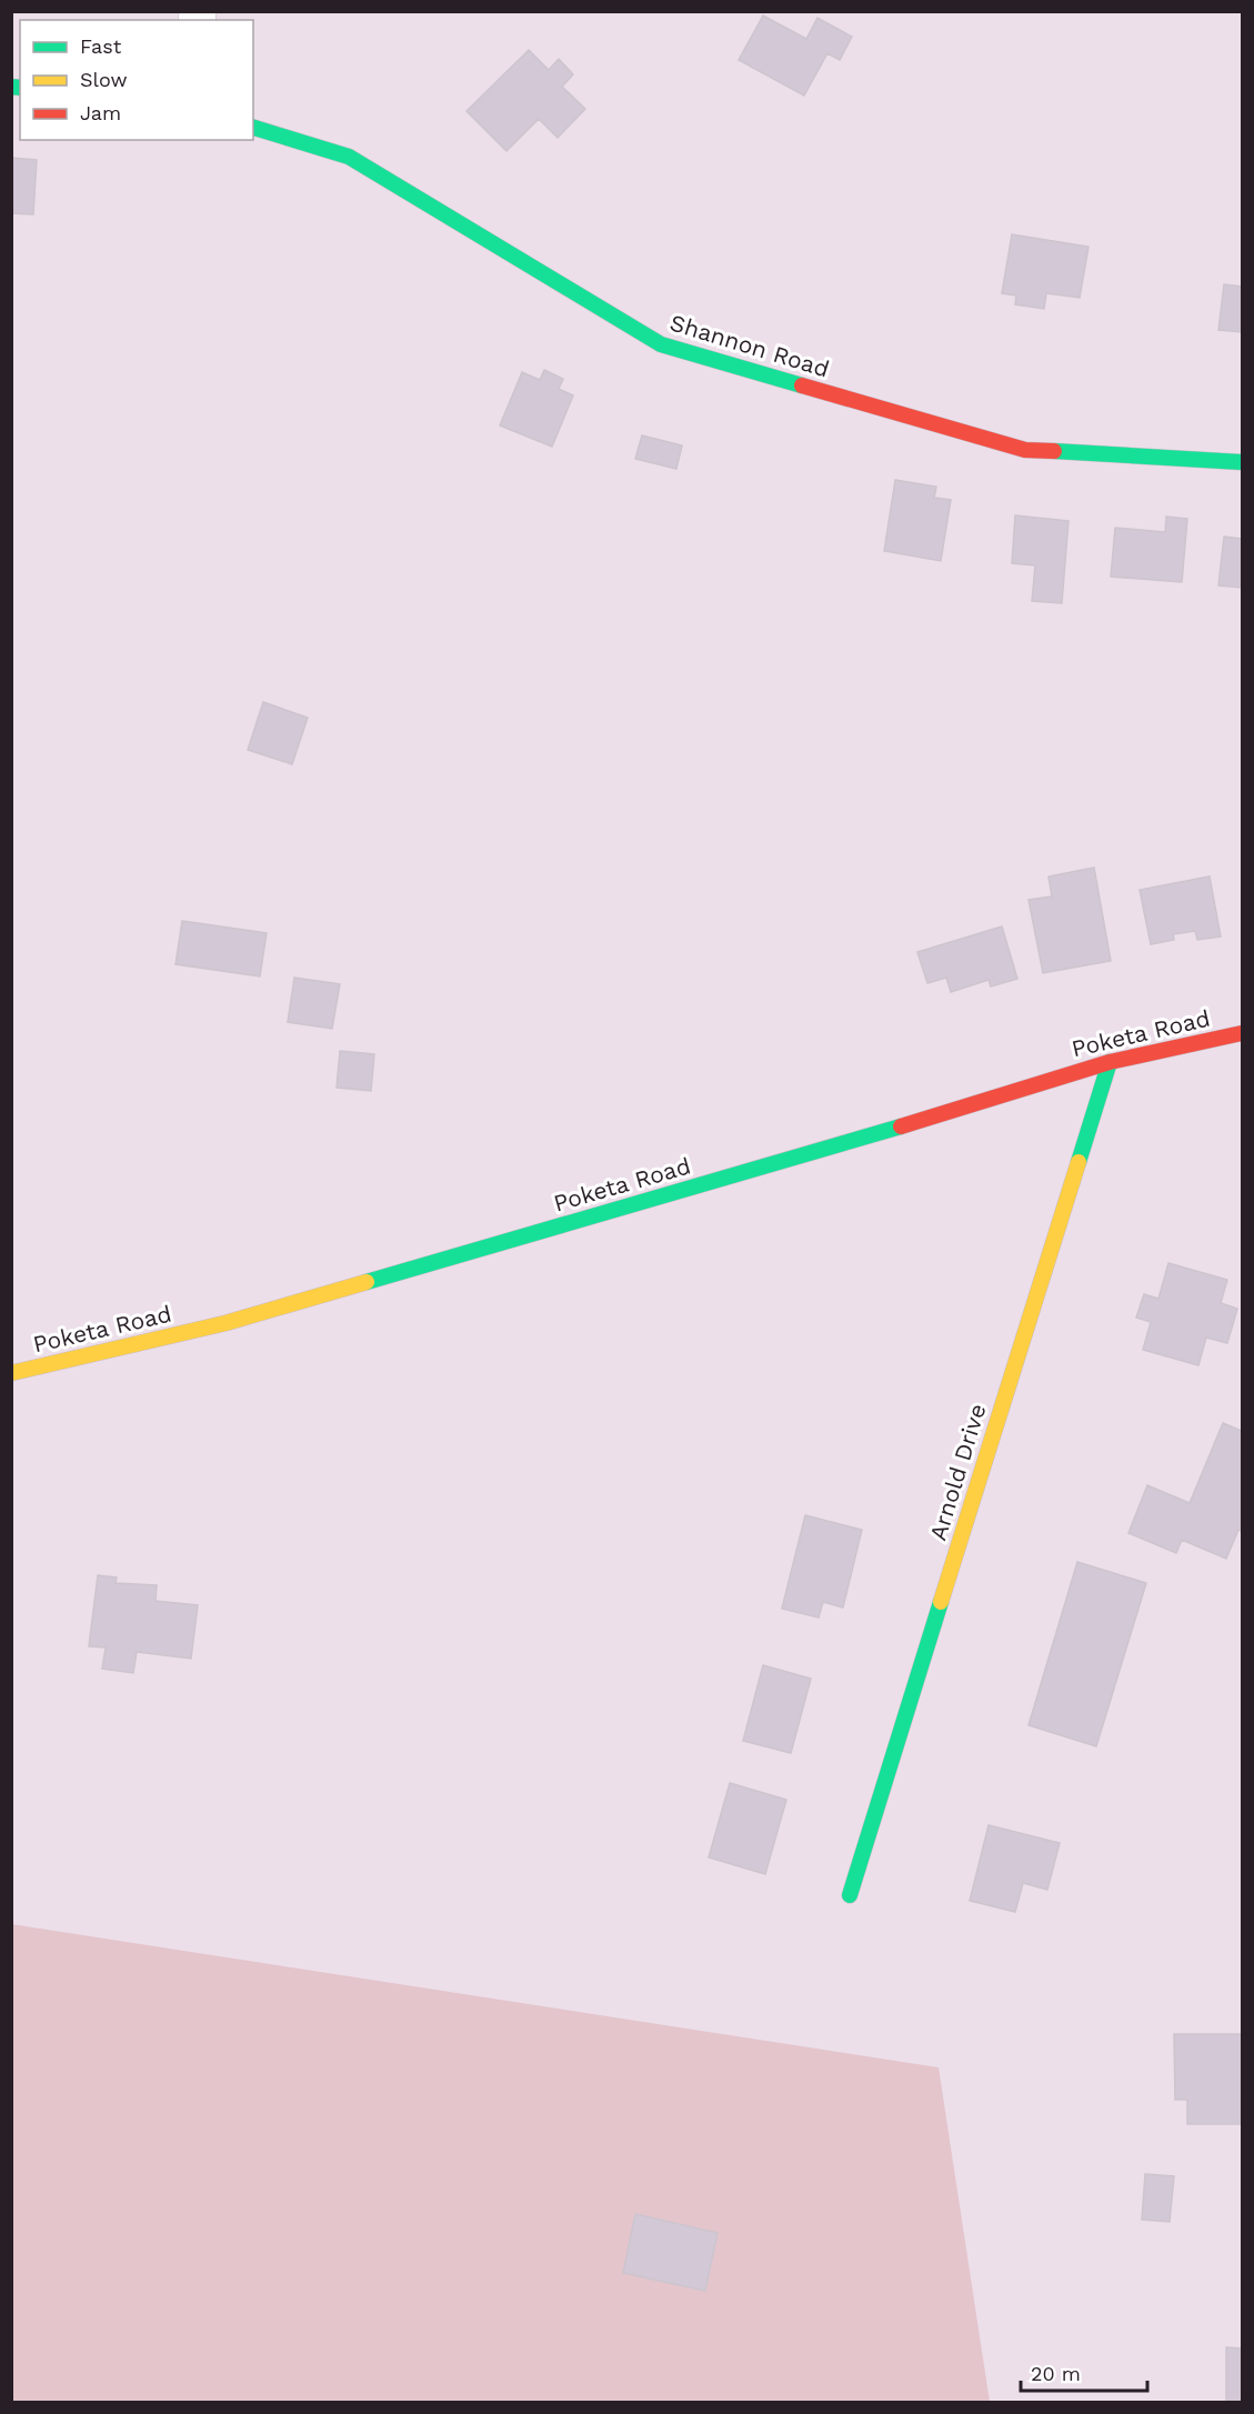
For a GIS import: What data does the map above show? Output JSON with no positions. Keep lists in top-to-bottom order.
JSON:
{
  "streets": {
    "street": ["Shannon Road", "Poketa Road", "Arnold Drive"]
  },
  "crossings": [
    ["Poketa Road", "Arnold Drive"]
  ],
  "legend": ["Fast", "Slow", "Jam"],
  "scale_bar": "20 m"
}
